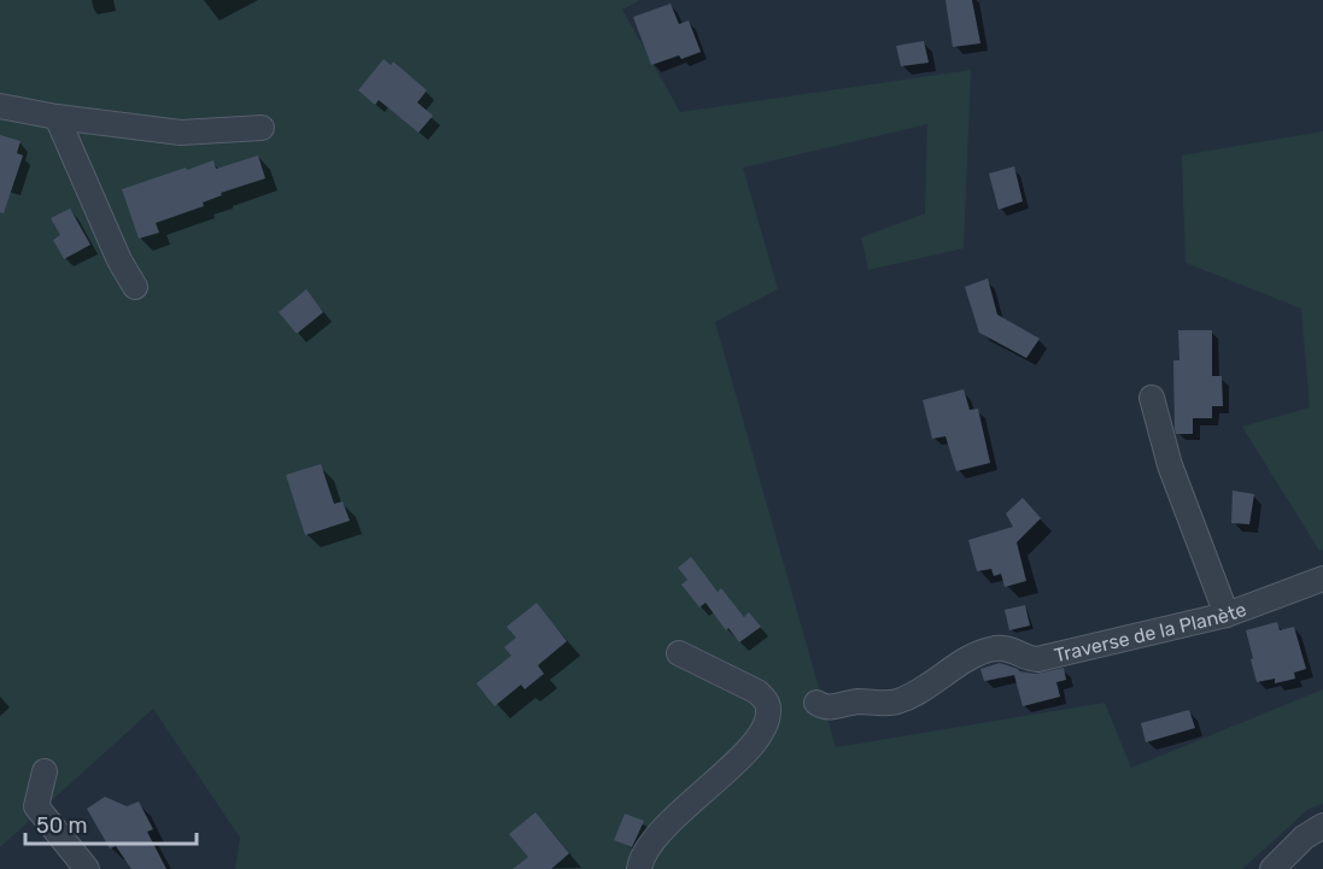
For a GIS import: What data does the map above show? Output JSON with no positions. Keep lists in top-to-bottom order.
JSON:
{
  "streets": {
    "street": ["Traverse de la Planète"]
  },
  "scale_bar": "50 m"
}
